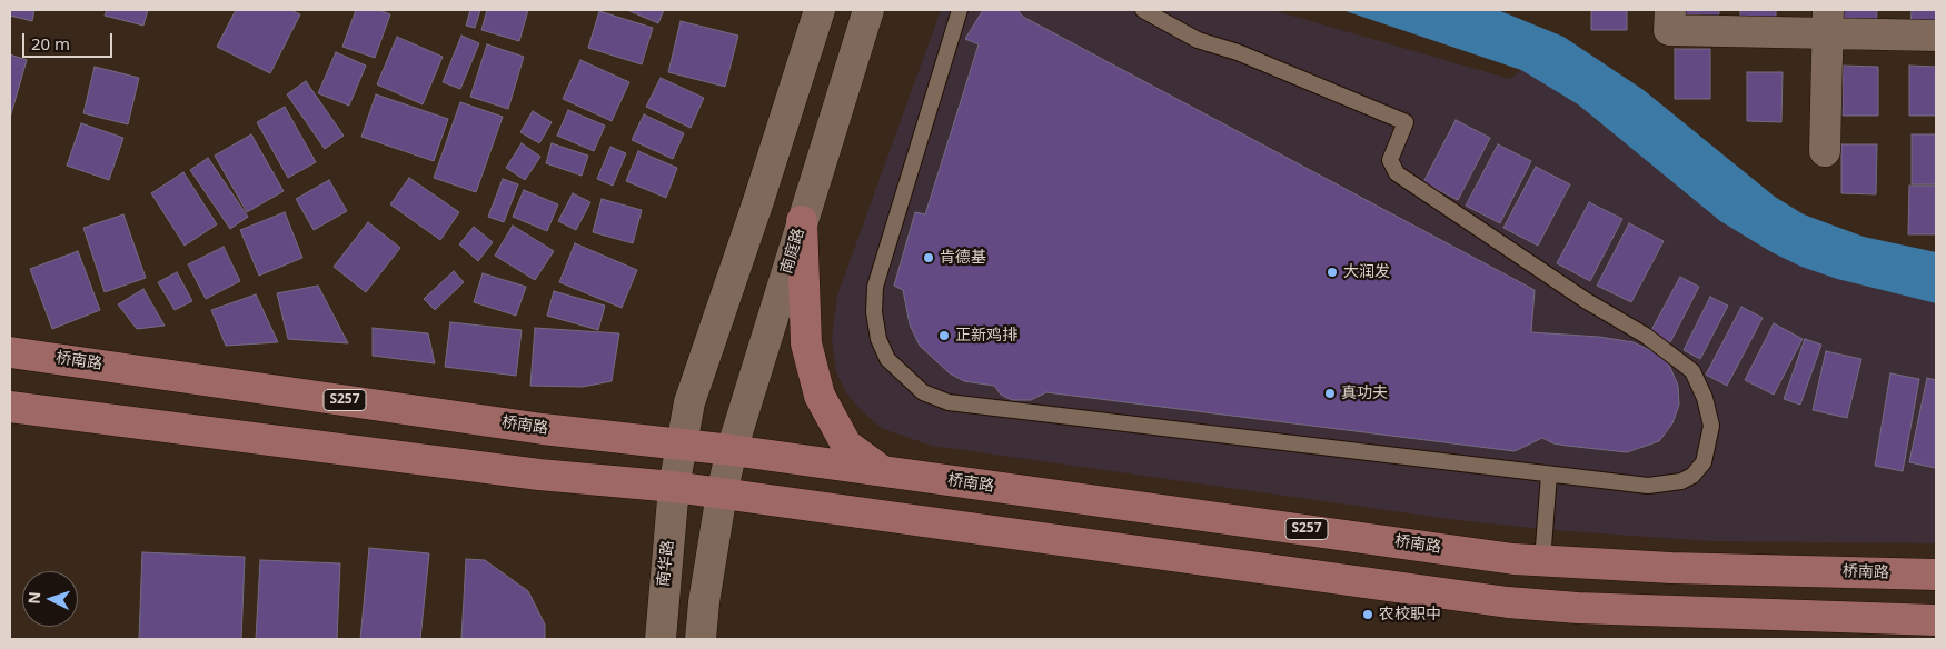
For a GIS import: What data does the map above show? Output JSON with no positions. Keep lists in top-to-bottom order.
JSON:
{
  "streets": {
    "main road": ["桥南路", "S257"],
    "street": ["南庭路", "南华路"]
  },
  "crossings": [
    ["南庭路", "桥南路"]
  ],
  "places": [
    "肯德基",
    "大润发",
    "正新鸡排",
    "真功夫",
    "农校职中"
  ],
  "scale_bar": "20 m",
  "north": "left"
}
